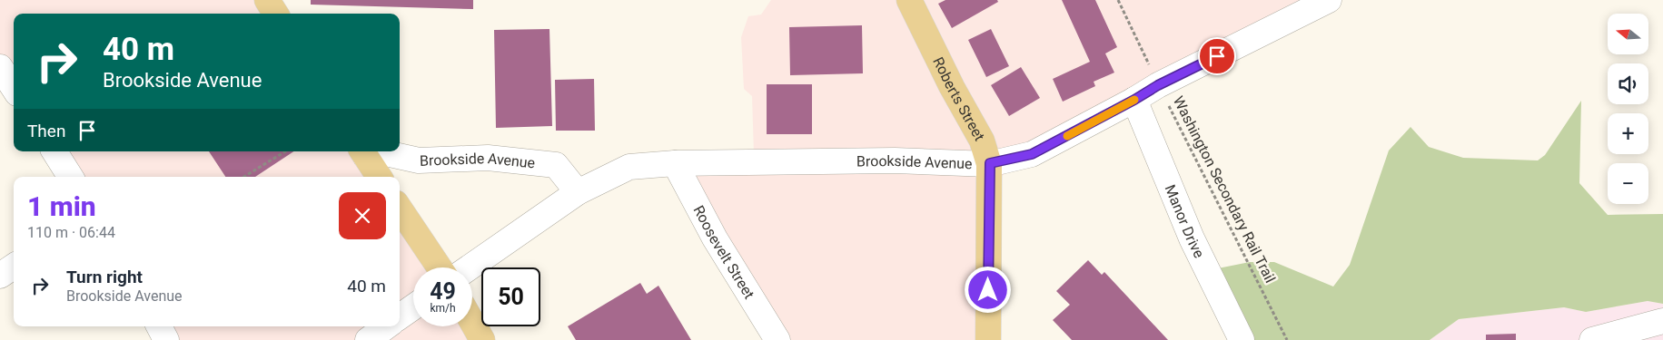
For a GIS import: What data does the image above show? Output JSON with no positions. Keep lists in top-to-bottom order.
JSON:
{
  "streets": {
    "main road": ["Roberts Street"],
    "street": ["Brookside Avenue", "Manor Drive", "Roosevelt Street"],
    "path": ["Washington Secondary Rail Trail"]
  },
  "crossings": [
    ["Roberts Street", "Brookside Avenue"],
    ["Brookside Avenue", "Washington Secondary Rail Trail"],
    ["Brookside Avenue", "Manor Drive"],
    ["Brookside Avenue", "Roosevelt Street"]
  ],
  "north": "left",
  "page": {
    "map_buttons": ["+", "−"],
    "turn": ["40 m", "Brookside Avenue"],
    "then": "Then",
    "heading": ["1 min", "110 m · 06:44"],
    "list": [
      {
        "name": "Turn right",
        "note": "Brookside Avenue",
        "value": "40 m"
      }
    ],
    "speed": "49 km/h",
    "limit": "50"
  }
}
